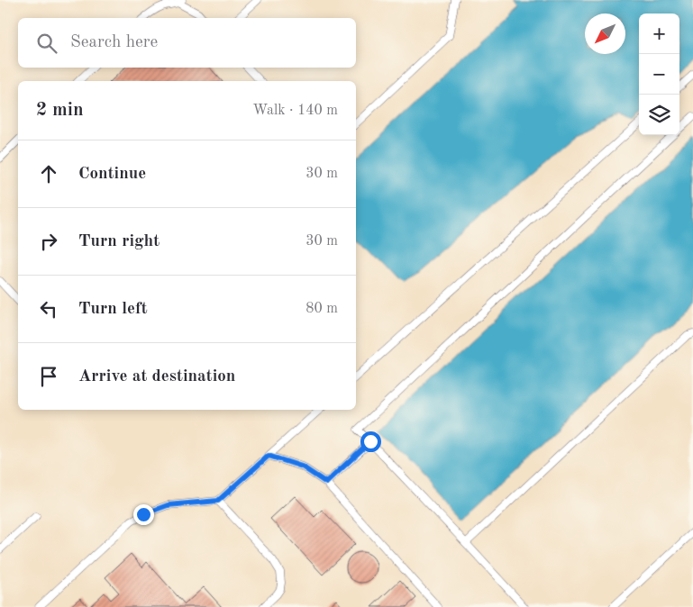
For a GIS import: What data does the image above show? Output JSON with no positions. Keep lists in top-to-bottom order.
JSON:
{
  "north": "bottom left",
  "page": {
    "map_buttons": ["+", "−"],
    "search": "Search here",
    "heading": ["2 min", "Walk · 140 m"],
    "list": [
      ["Continue", "30 m"],
      ["Turn right", "30 m"],
      ["Turn left", "80 m"],
      "Arrive at destination"
    ]
  }
}
